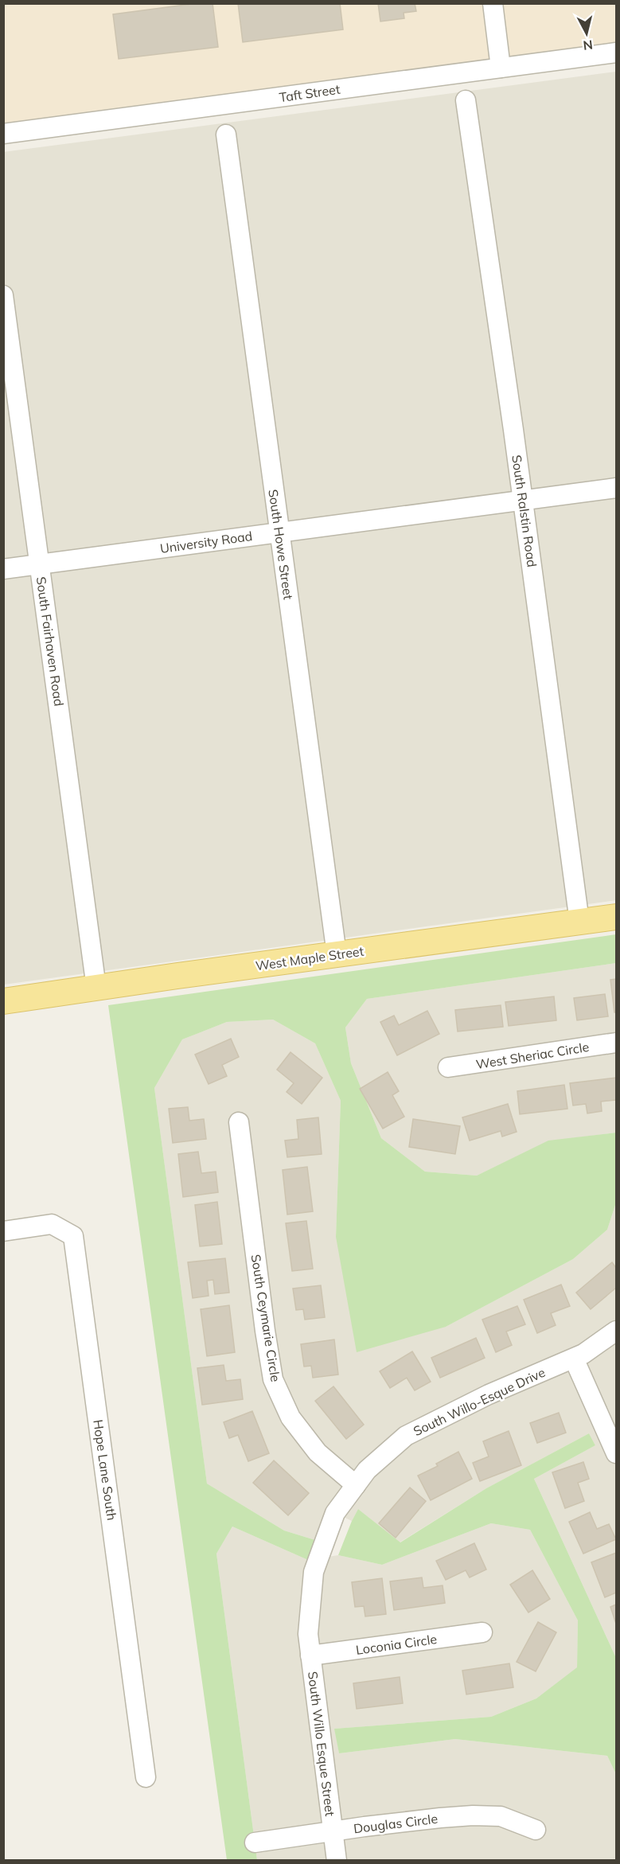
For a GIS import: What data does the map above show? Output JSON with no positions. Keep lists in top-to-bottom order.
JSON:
{
  "streets": {
    "main road": ["West Maple Street"],
    "street": [
      "Taft Street",
      "South Ralstin Road",
      "University Road",
      "South Howe Street",
      "South Fairhaven Road",
      "West Sheriac Circle",
      "South Ceymarie Circle",
      "South Willo-Esque Drive",
      "Hope Lane South",
      "Loconia Circle",
      "South Willo Esque Street",
      "Douglas Circle"
    ]
  },
  "crossings": [
    ["South Ralstin Road", "University Road"],
    ["South Ralstin Road", "West Maple Street"],
    ["University Road", "South Howe Street"],
    ["University Road", "South Fairhaven Road"],
    ["South Howe Street", "West Maple Street"],
    ["South Fairhaven Road", "West Maple Street"],
    ["South Ceymarie Circle", "South Willo-Esque Drive"],
    ["South Willo-Esque Drive", "Loconia Circle"],
    ["South Willo-Esque Drive", "South Willo Esque Street"],
    ["Loconia Circle", "South Willo Esque Street"],
    ["South Willo Esque Street", "Douglas Circle"]
  ],
  "north": "bottom"
}
